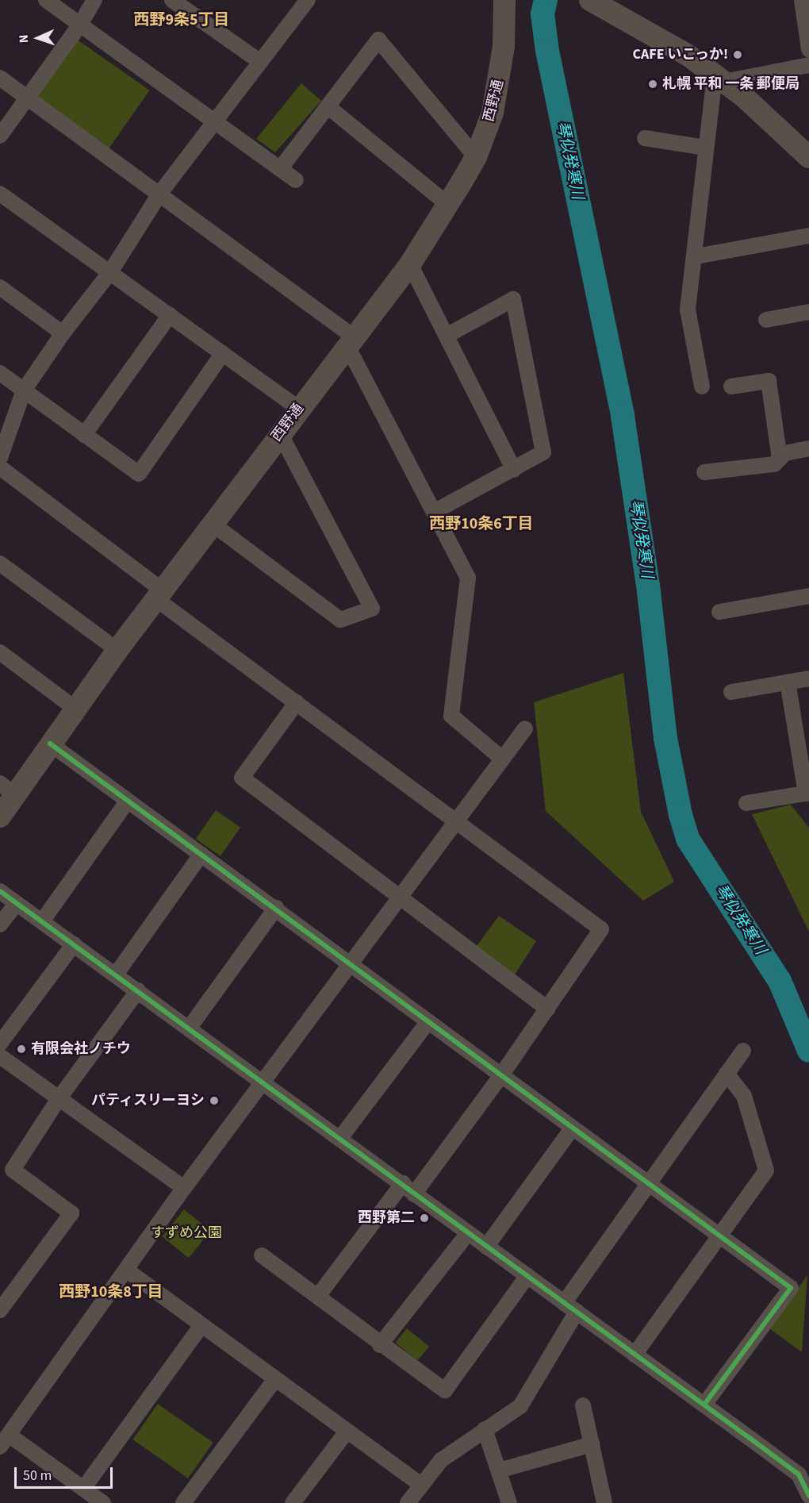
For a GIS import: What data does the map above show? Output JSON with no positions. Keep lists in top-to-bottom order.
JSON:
{
  "streets": {
    "street": ["西野通"]
  },
  "districts": ["西野9条5丁目", "西野10条6丁目", "西野10条8丁目"],
  "water": ["琴似発寒川"],
  "parks": ["すずめ公園"],
  "places": [
    "CAFE いこっか!",
    "札幌 平和 一条 郵便局",
    "有限会社ノチウ",
    "パティスリーヨシ",
    "西野第二"
  ],
  "scale_bar": "50 m",
  "north": "left"
}
